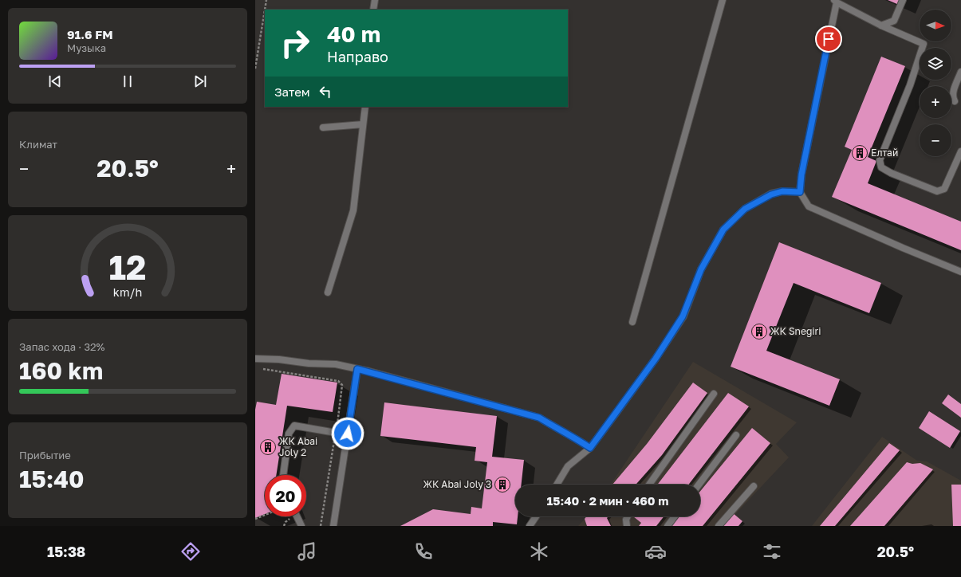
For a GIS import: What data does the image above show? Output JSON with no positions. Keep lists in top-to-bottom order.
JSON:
{
  "places": {
    "building": [
      "Елтай",
      "ЖК Snegiri",
      "ЖК Abai Joly 2",
      "ЖК Abai Joly 3"
    ]
  },
  "north": "right",
  "page": {
    "map_buttons": ["+", "−"],
    "turn": ["40 m", "Направо"],
    "song": ["91.6 FM", "Музыка"],
    "then": "Затем",
    "tile": [
      "Климат",
      ["Запас хода · 32%", "160 km"],
      ["Прибытие", "15:40"]
    ],
    "heat": ["−", "20.5°", "+"],
    "limit": "20",
    "trip": "15:40 · 2 мин · 460 m",
    "tabs": ["15:38", "20.5°"],
    "gauge": ["12", "km/h"]
  }
}
